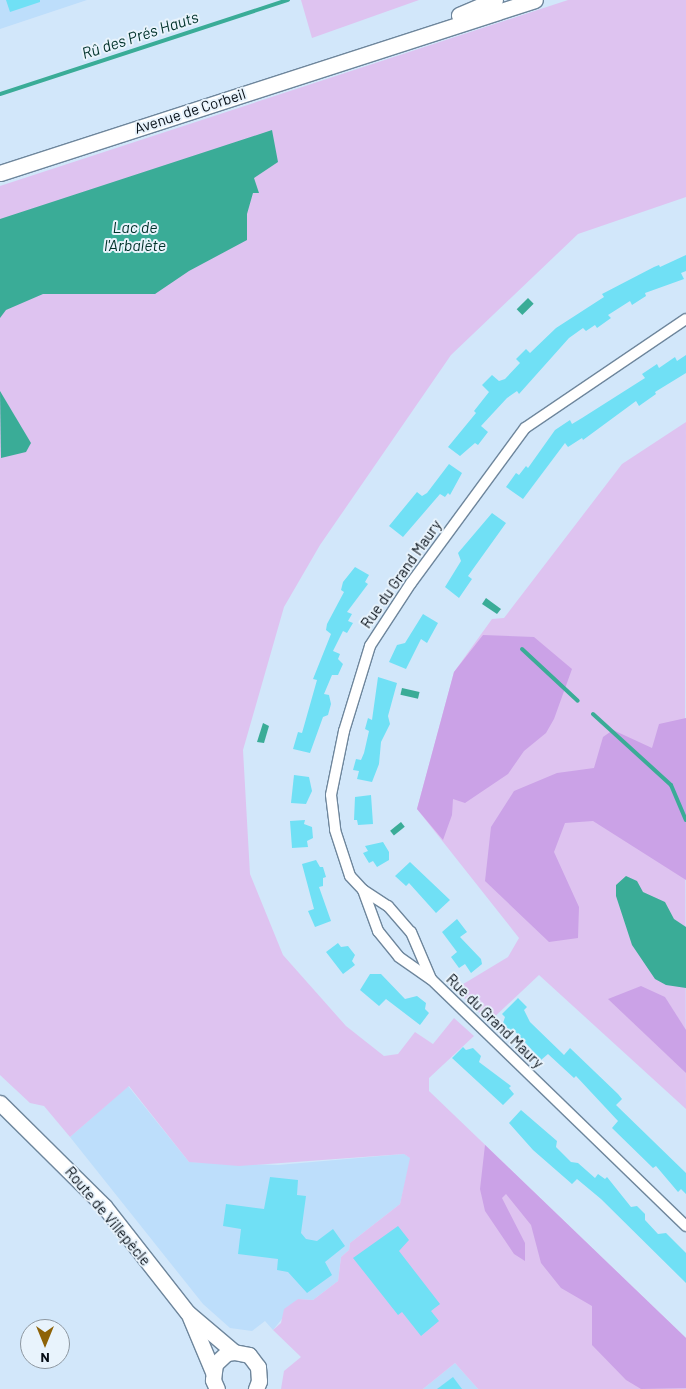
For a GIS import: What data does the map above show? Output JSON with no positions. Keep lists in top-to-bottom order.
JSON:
{
  "streets": {
    "main road": ["Avenue de Corbeil", "Route de Villepècle"],
    "street": ["Rue du Grand Maury"]
  },
  "water": ["Rû des Prés Hauts", "Lac de l'Arbalète"],
  "north": "bottom"
}
